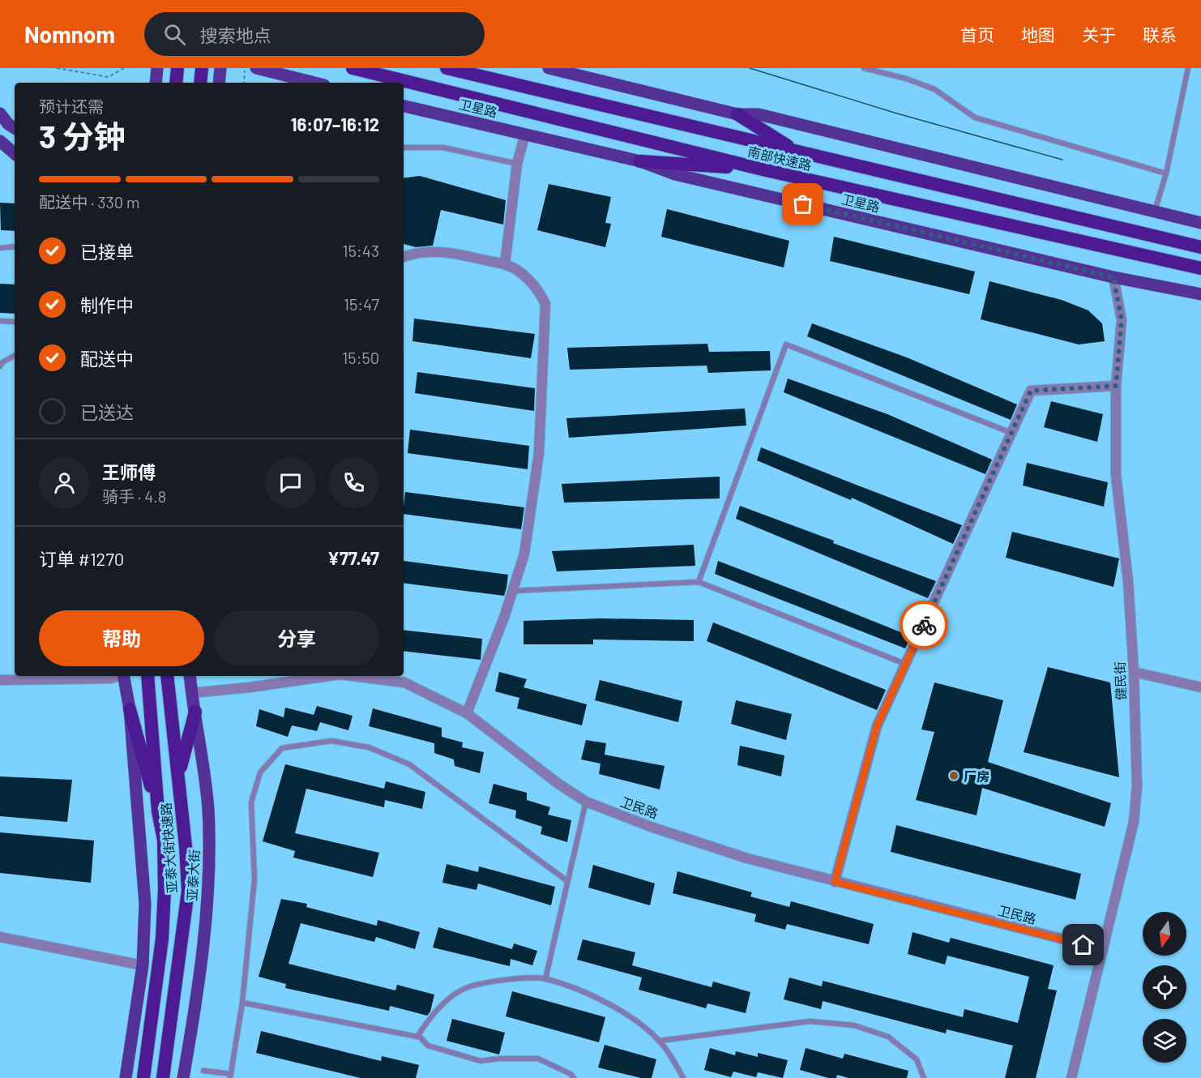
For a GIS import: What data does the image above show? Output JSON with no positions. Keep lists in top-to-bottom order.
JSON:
{
  "streets": {
    "highway": ["南部快速路", "亚泰大街快速路"],
    "main road": ["卫星路", "亚泰大街"],
    "street": ["健民街", "卫民路"]
  },
  "crossings": [
    ["卫星路", "健民街"],
    ["健民街", "卫民路"],
    ["卫民路", "亚泰大街"]
  ],
  "places": ["厂房"],
  "north": "bottom",
  "page": {
    "header": "Nomnom",
    "search": "搜索地点",
    "nav": [
      "首页",
      "地图",
      "关于",
      "联系"
    ],
    "heading": ["3 分钟", "预计还需", "16:07–16:12"],
    "panel": [
      "王师傅",
      "骑手 · 4.8",
      "订单 #1270",
      "¥77.47"
    ],
    "bar": "配送中 · 330 m",
    "list": [
      ["已接单", "15:43"],
      ["制作中", "15:47"],
      ["配送中", "15:50"],
      "已送达"
    ],
    "buttons": ["帮助", "分享"]
  }
}
